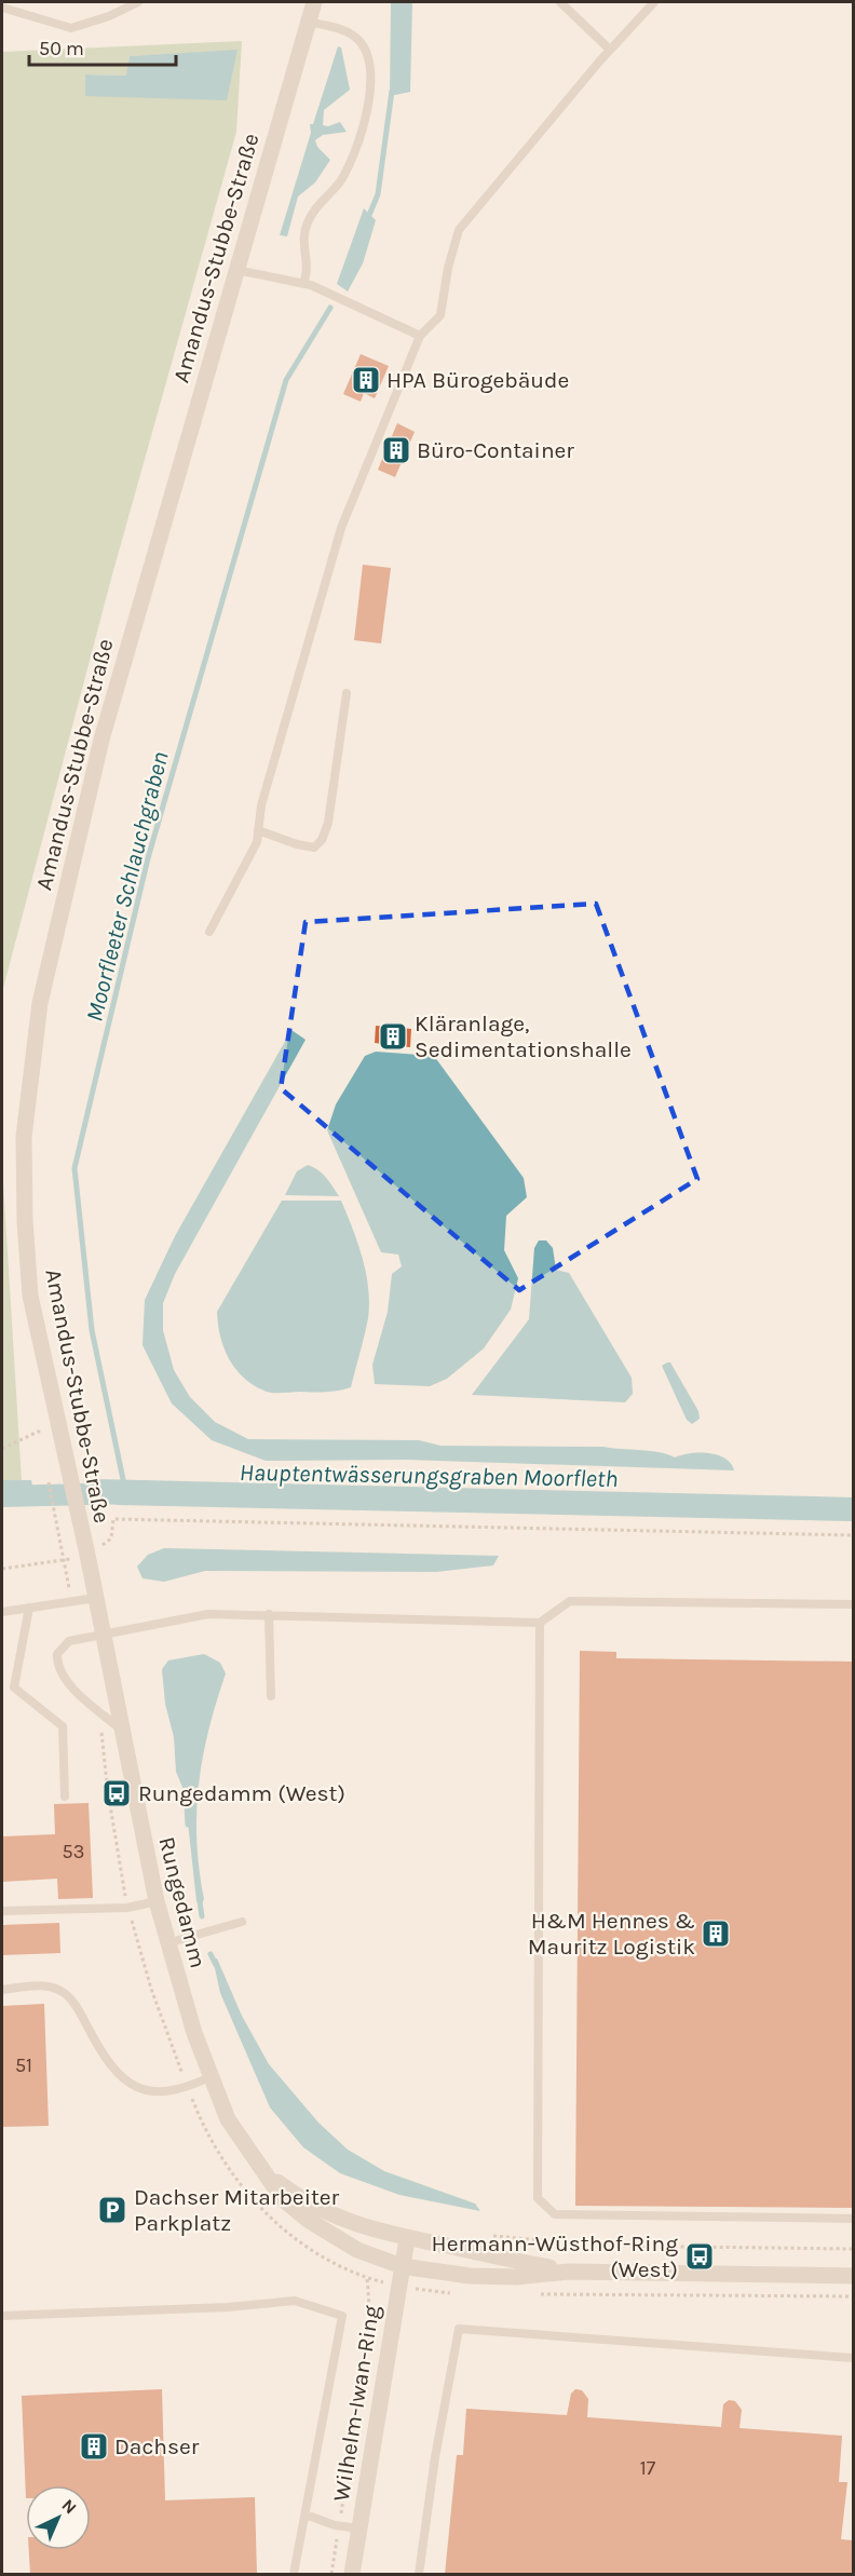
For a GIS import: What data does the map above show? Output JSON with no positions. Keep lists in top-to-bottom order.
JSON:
{
  "streets": {
    "street": ["Amandus-Stubbe-Straße", "Rungedamm", "Wilhelm-Iwan-Ring"]
  },
  "crossings": [
    ["Amandus-Stubbe-Straße", "Rungedamm"],
    ["Rungedamm", "Wilhelm-Iwan-Ring"]
  ],
  "water": ["Moorfleeter Schlauchgraben", "Hauptentwässerungsgraben Moorfleth"],
  "places": {
    "building": [
      "HPA Bürogebäude",
      "Büro-Container",
      "Kläranlage, Sedimentationshalle",
      "H&M Hennes & Mauritz Logistik",
      "Dachser"
    ],
    "bus stop": ["Rungedamm (West)", "Hermann-Wüsthof-Ring (West)"],
    "parking": ["Dachser Mitarbeiter Parkplatz"]
  },
  "house_numbers": ["53", "51", "17"],
  "scale_bar": "50 m",
  "north": "top right"
}
